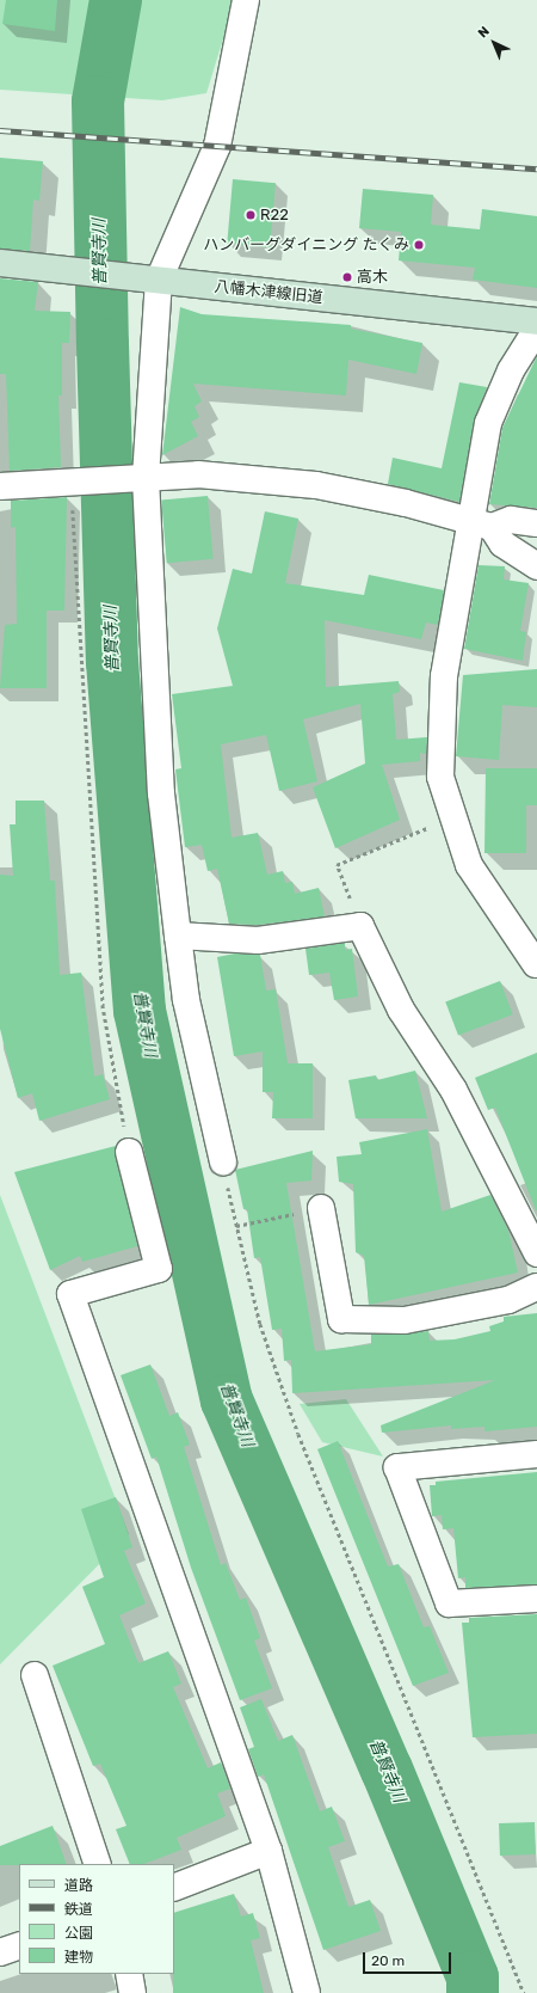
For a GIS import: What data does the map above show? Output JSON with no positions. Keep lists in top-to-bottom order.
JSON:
{
  "streets": {
    "street": ["八幡木津線旧道"]
  },
  "water": ["普賢寺川"],
  "places": ["R22", "ハンバーグダイニング たくみ", "高木"],
  "legend": [
    "道路",
    "鉄道",
    "公園",
    "建物"
  ],
  "scale_bar": "20 m",
  "north": "top left"
}
